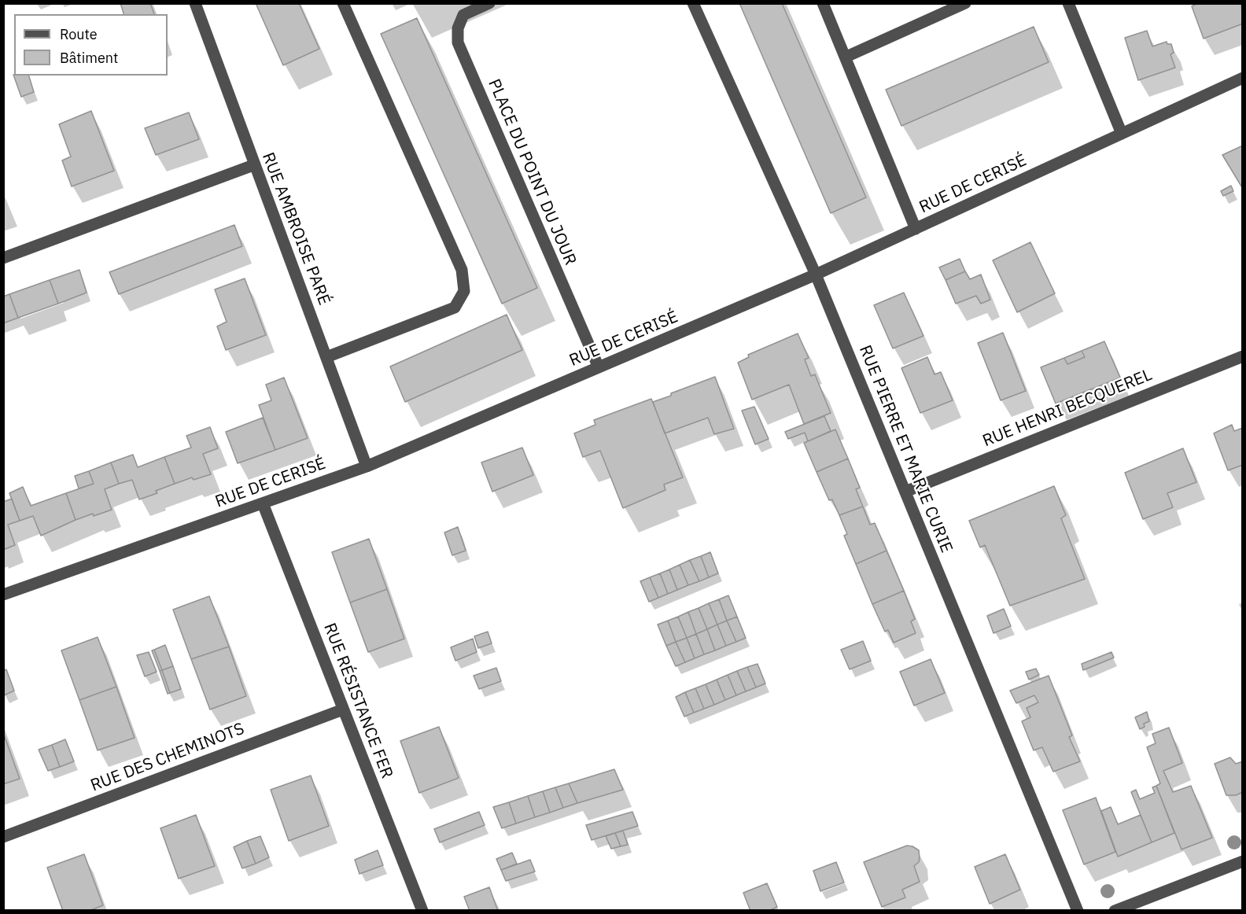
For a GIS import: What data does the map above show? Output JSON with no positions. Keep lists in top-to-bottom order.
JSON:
{
  "streets": {
    "street": [
      "PLACE DU POINT DU JOUR",
      "RUE DE CERISÉ",
      "RUE AMBROISE PARÉ",
      "RUE HENRI BECQUEREL",
      "RUE PIERRE ET MARIE CURIE",
      "RUE RÉSISTANCE FER",
      "RUE DES CHEMINOTS"
    ]
  },
  "crossings": [
    ["PLACE DU POINT DU JOUR", "RUE DE CERISÉ"],
    ["RUE DE CERISÉ", "RUE AMBROISE PARÉ"],
    ["RUE DE CERISÉ", "RUE PIERRE ET MARIE CURIE"],
    ["RUE DE CERISÉ", "RUE RÉSISTANCE FER"],
    ["RUE HENRI BECQUEREL", "RUE PIERRE ET MARIE CURIE"],
    ["RUE RÉSISTANCE FER", "RUE DES CHEMINOTS"]
  ],
  "legend": ["Route", "Bâtiment"]
}
